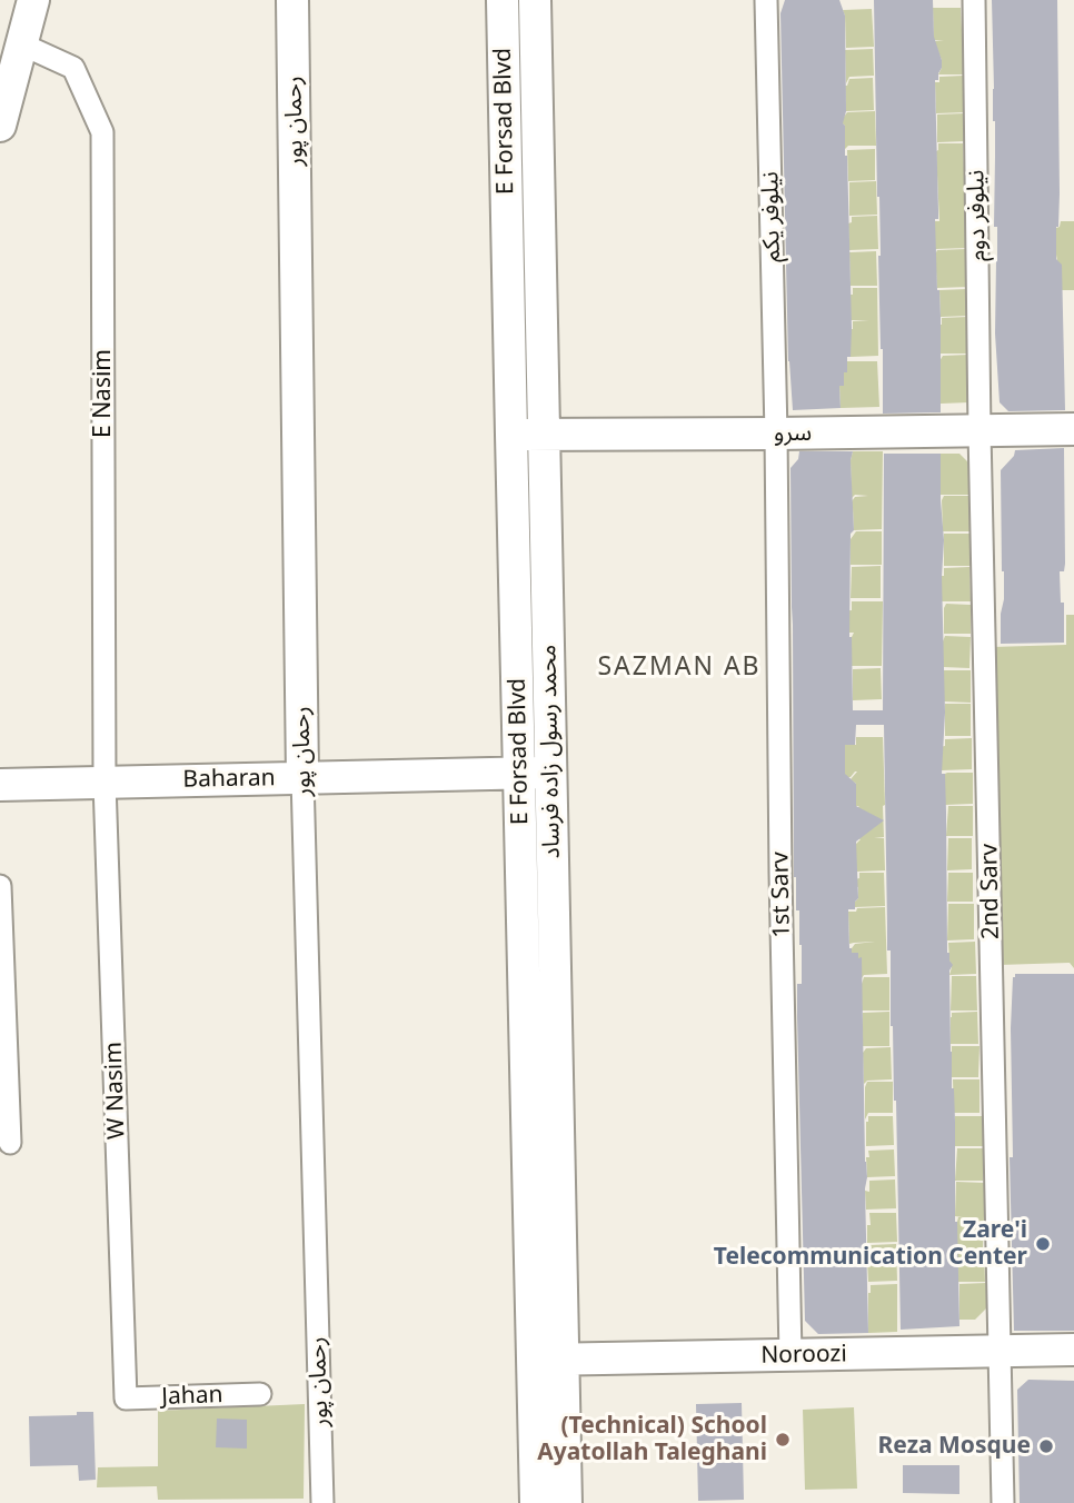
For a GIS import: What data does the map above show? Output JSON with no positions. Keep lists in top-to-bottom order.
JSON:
{
  "streets": {
    "street": [
      "رحمان پور",
      "E Forsad Blvd",
      "نیلوفر دوم",
      "نیلوفر یکم",
      "E Nasim",
      "سرو",
      "محمد رسول زاده فرساد",
      "Baharan",
      "2nd Sarv",
      "1st Sarv",
      "W Nasim",
      "Noroozi",
      "Jahan"
    ]
  },
  "crossings": [
    ["رحمان پور", "Baharan"],
    ["E Forsad Blvd", "سرو"],
    ["E Forsad Blvd", "محمد رسول زاده فرساد"],
    ["E Forsad Blvd", "Baharan"],
    ["نیلوفر دوم", "سرو"],
    ["نیلوفر دوم", "2nd Sarv"],
    ["نیلوفر یکم", "سرو"],
    ["نیلوفر یکم", "1st Sarv"],
    ["E Nasim", "Baharan"],
    ["E Nasim", "W Nasim"],
    ["سرو", "محمد رسول زاده فرساد"],
    ["سرو", "2nd Sarv"],
    ["سرو", "1st Sarv"],
    ["محمد رسول زاده فرساد", "Baharan"],
    ["محمد رسول زاده فرساد", "Noroozi"],
    ["Baharan", "W Nasim"],
    ["2nd Sarv", "Noroozi"],
    ["1st Sarv", "Noroozi"],
    ["W Nasim", "Jahan"]
  ],
  "districts": ["SAZMAN AB"],
  "places": ["Zare'i Telecommunication Center", "(Technical) School Ayatollah Taleghani", "Reza Mosque"]
}
